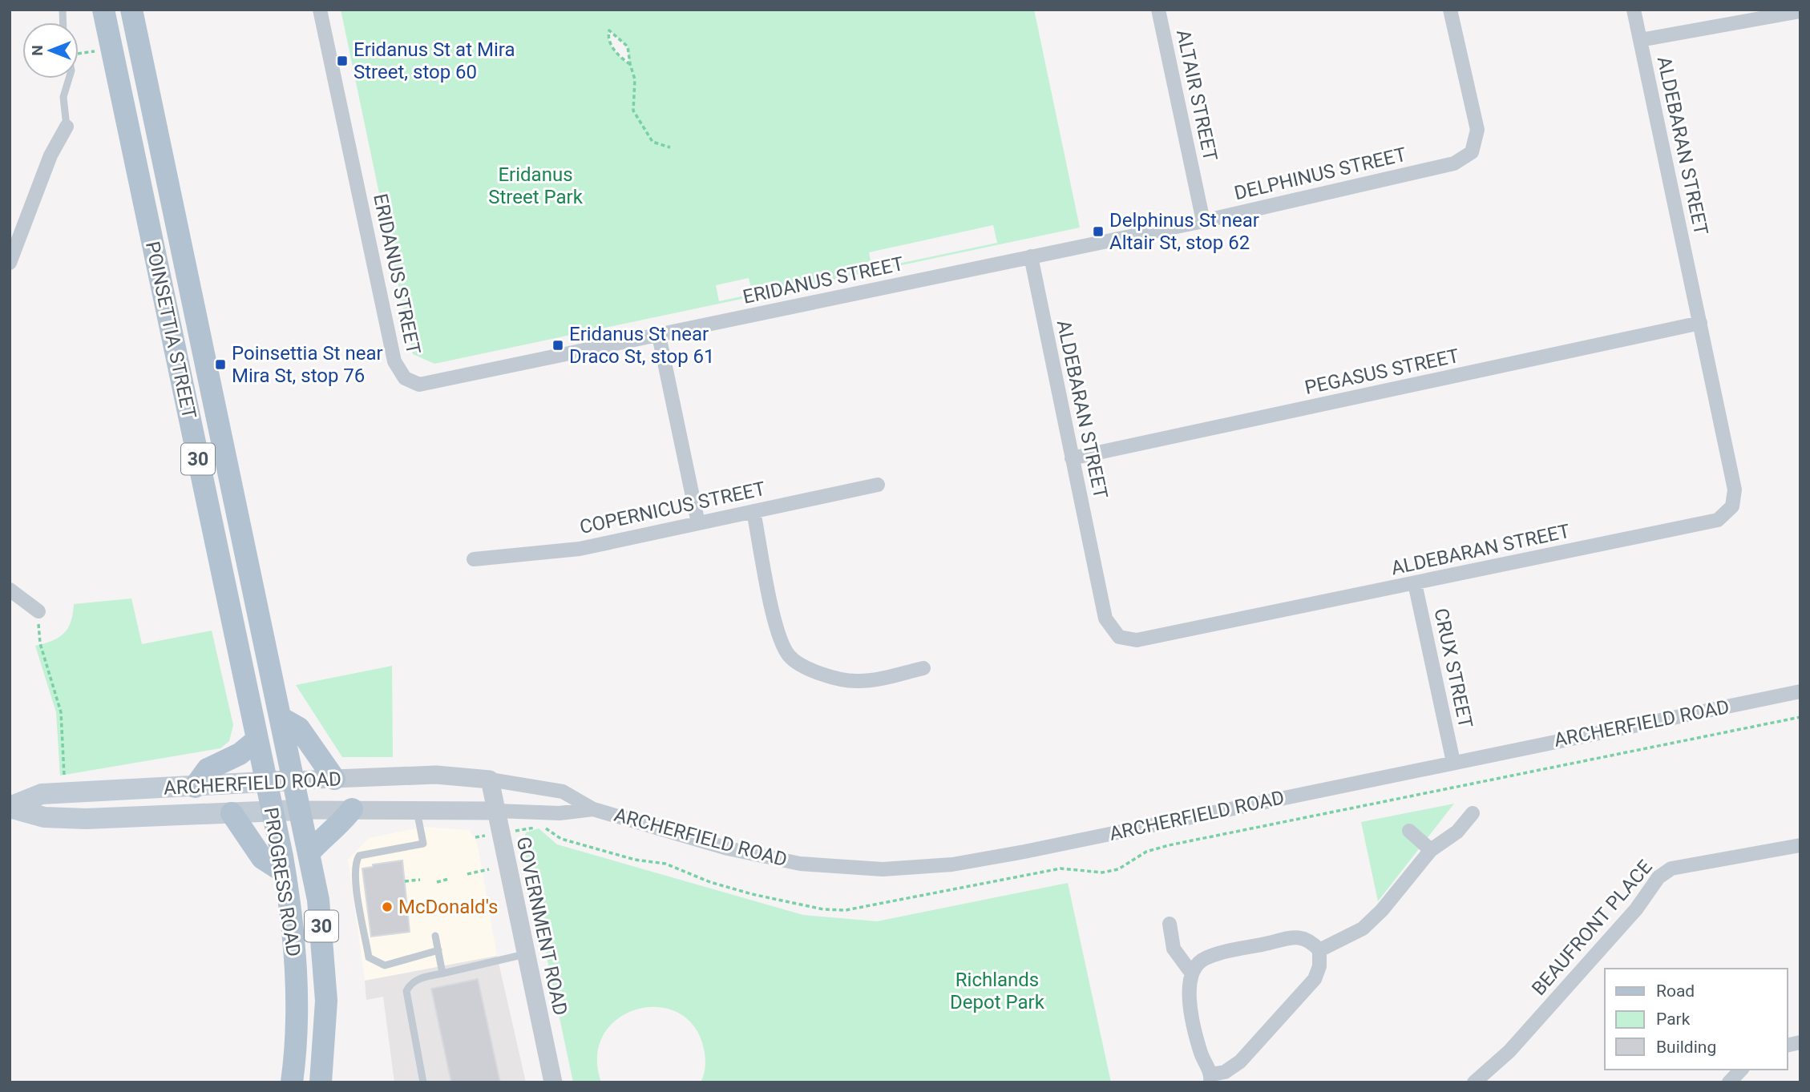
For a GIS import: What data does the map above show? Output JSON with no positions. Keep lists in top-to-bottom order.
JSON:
{
  "streets": {
    "main road": [
      "POINSETTIA STREET",
      "30",
      "ARCHERFIELD ROAD",
      "PROGRESS ROAD"
    ],
    "street": [
      "ALTAIR STREET",
      "ALDEBARAN STREET",
      "DELPHINUS STREET",
      "ERIDANUS STREET",
      "PEGASUS STREET",
      "COPERNICUS STREET",
      "CRUX STREET",
      "GOVERNMENT ROAD",
      "BEAUFRONT PLACE"
    ]
  },
  "crossings": [
    ["ALTAIR STREET", "DELPHINUS STREET"],
    ["ALDEBARAN STREET", "DELPHINUS STREET"],
    ["ALDEBARAN STREET", "ERIDANUS STREET"],
    ["ALDEBARAN STREET", "PEGASUS STREET"],
    ["ALDEBARAN STREET", "CRUX STREET"],
    ["DELPHINUS STREET", "ERIDANUS STREET"],
    ["POINSETTIA STREET", "ARCHERFIELD ROAD"],
    ["POINSETTIA STREET", "PROGRESS ROAD"],
    ["CRUX STREET", "ARCHERFIELD ROAD"],
    ["ARCHERFIELD ROAD", "PROGRESS ROAD"],
    ["ARCHERFIELD ROAD", "GOVERNMENT ROAD"]
  ],
  "parks": ["Eridanus Street Park", "Richlands Depot Park"],
  "places": {
    "transit": [
      "Eridanus St at Mira Street, stop 60",
      "Delphinus St near Altair St, stop 62",
      "Eridanus St near Draco St, stop 61",
      "Poinsettia St near Mira St, stop 76"
    ],
    "other": ["McDonald's"]
  },
  "legend": ["Road", "Park", "Building"],
  "north": "left"
}
